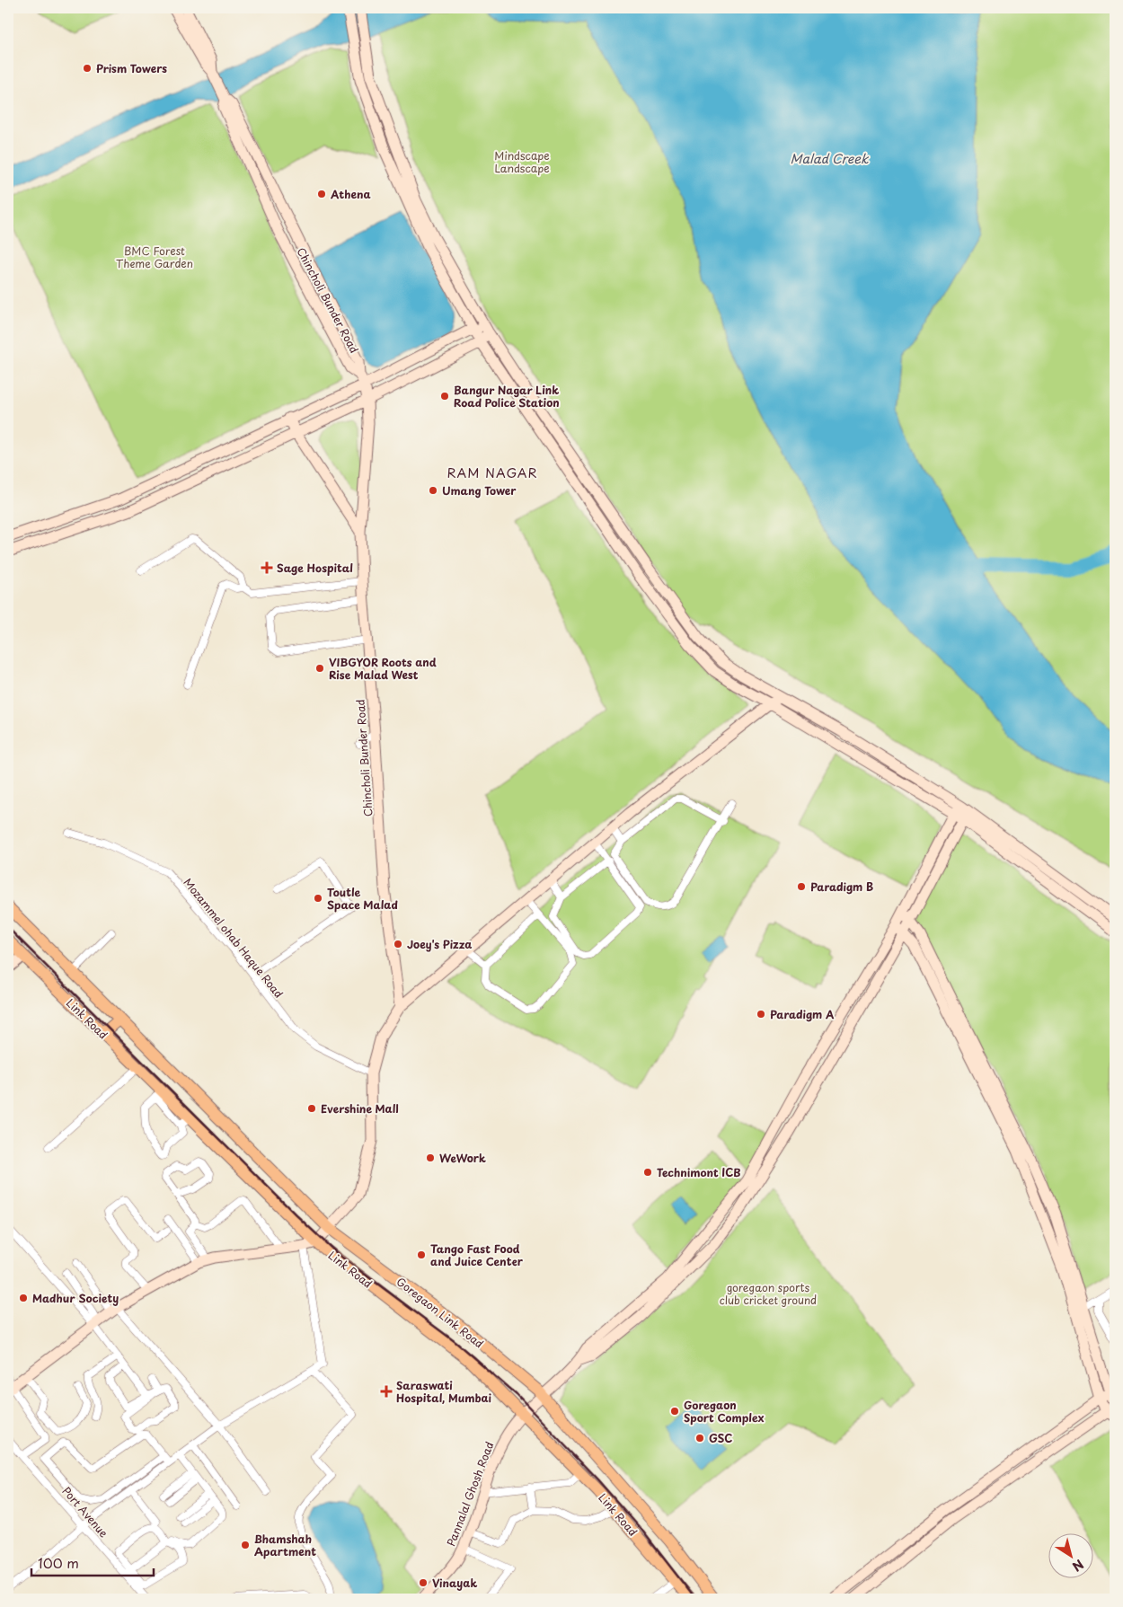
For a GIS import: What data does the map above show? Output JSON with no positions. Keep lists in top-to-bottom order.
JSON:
{
  "streets": {
    "main road": ["Link Road", "Goregaon Link Road"],
    "street": [
      "Chincholi Bunder Road",
      "Mozammel ohab Haque Road",
      "Pannalal Ghosh Road",
      "Port Avenue"
    ]
  },
  "crossings": [
    ["Link Road", "Goregaon Link Road"],
    ["Link Road", "Pannalal Ghosh Road"],
    ["Goregaon Link Road", "Pannalal Ghosh Road"]
  ],
  "districts": ["RAM NAGAR"],
  "water": ["Malad Creek"],
  "parks": ["Mindscape Landscape", "BMC Forest Theme Garden", "goregaon sports club cricket ground"],
  "places": {
    "other": [
      "Prism Towers",
      "Athena",
      "Bangur Nagar Link Road Police Station",
      "Umang Tower",
      "VIBGYOR Roots and Rise Malad West",
      "Paradigm B",
      "Toutle Space Malad",
      "Joey's Pizza",
      "Paradigm A",
      "Evershine Mall",
      "WeWork",
      "Technimont ICB",
      "Tango Fast Food and Juice Center",
      "Madhur Society",
      "Goregaon Sport Complex",
      "GSC",
      "Bhamshah Apartment",
      "Vinayak"
    ],
    "health": ["Sage Hospital", "Saraswati Hospital, Mumbai"]
  },
  "scale_bar": "100 m",
  "north": "bottom right"
}
